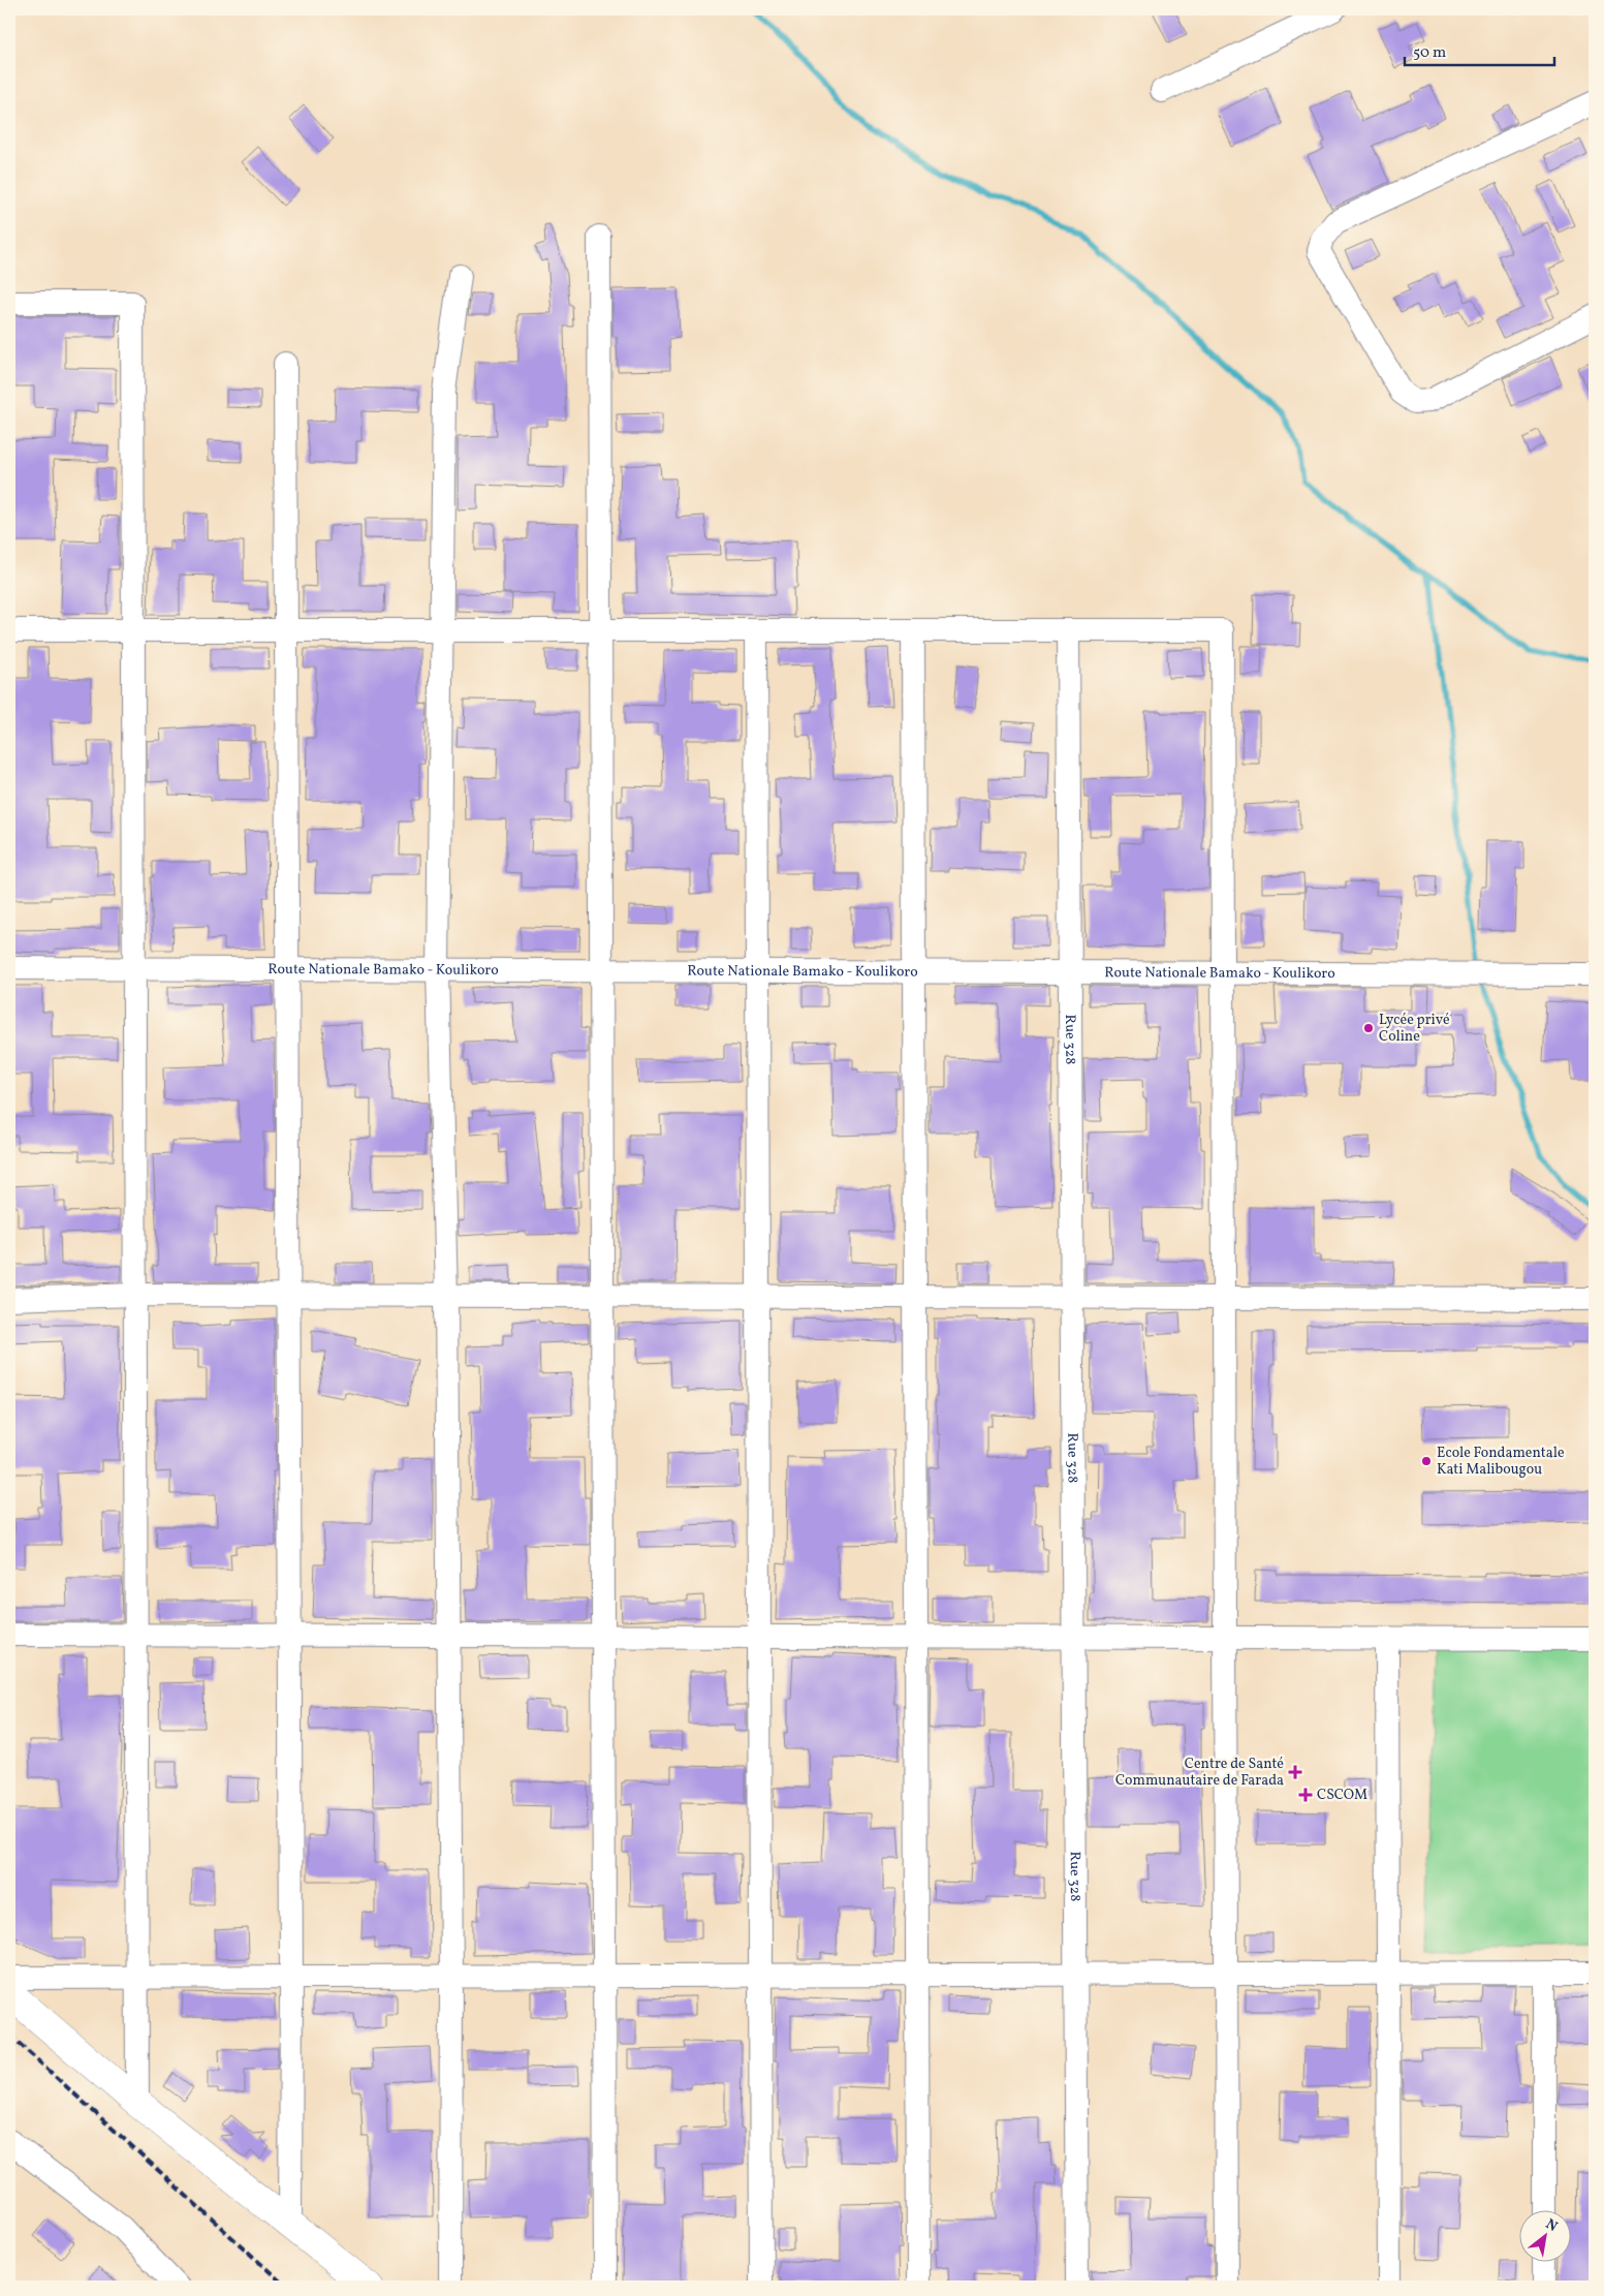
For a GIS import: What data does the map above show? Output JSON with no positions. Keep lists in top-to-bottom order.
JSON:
{
  "streets": {
    "street": ["Route Nationale Bamako - Koulikoro", "Rue 328"]
  },
  "crossings": [
    ["Route Nationale Bamako - Koulikoro", "Rue 328"]
  ],
  "places": {
    "other": ["Lycée privé Coline", "Ecole Fondamentale Kati Malibougou"],
    "health": ["Centre de Santé Communautaire de Farada", "CSCOM"]
  },
  "scale_bar": "50 m",
  "north": "top right"
}
